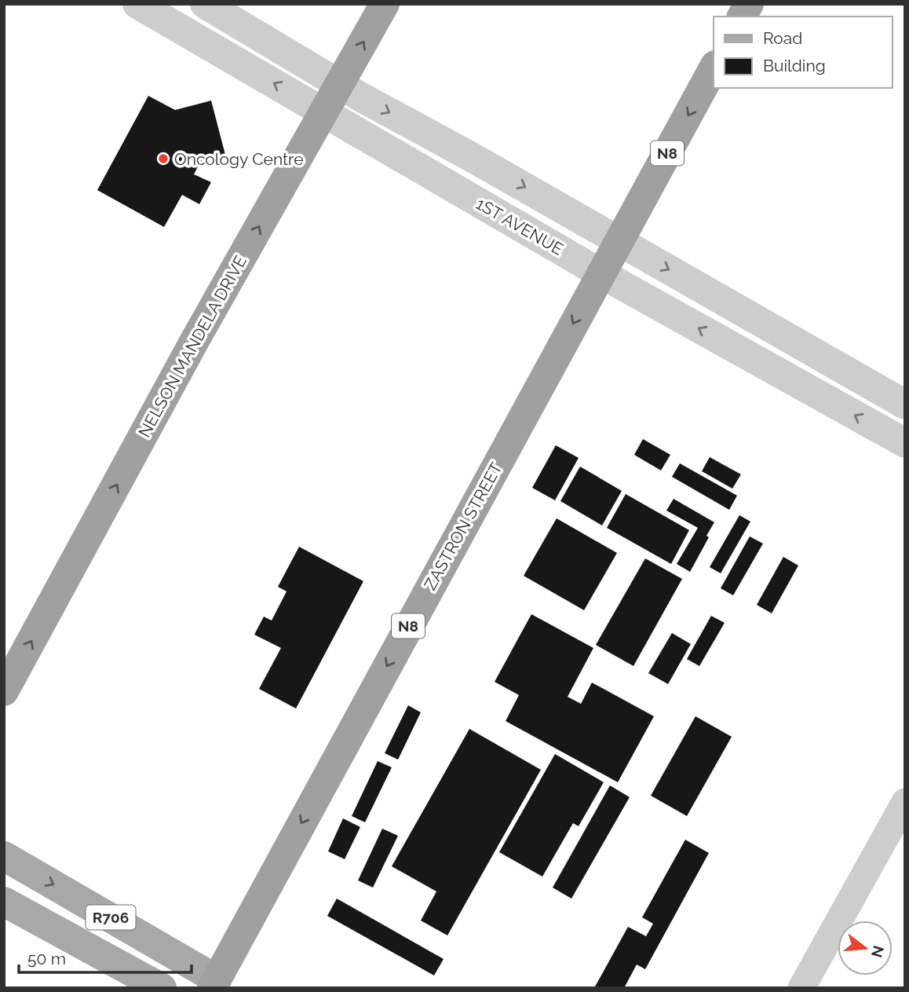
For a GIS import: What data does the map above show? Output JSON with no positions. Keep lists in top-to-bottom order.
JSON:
{
  "streets": {
    "highway": ["N8", "NELSON MANDELA DRIVE", "ZASTRON STREET"],
    "main road": ["R706"],
    "street": ["1ST AVENUE"]
  },
  "crossings": [
    ["1ST AVENUE", "NELSON MANDELA DRIVE"],
    ["1ST AVENUE", "ZASTRON STREET"],
    ["ZASTRON STREET", "R706"]
  ],
  "one_way": ["NELSON MANDELA DRIVE", "ZASTRON STREET"],
  "places": ["Oncology Centre"],
  "legend": ["Road", "Building"],
  "scale_bar": "50 m",
  "north": "right"
}
